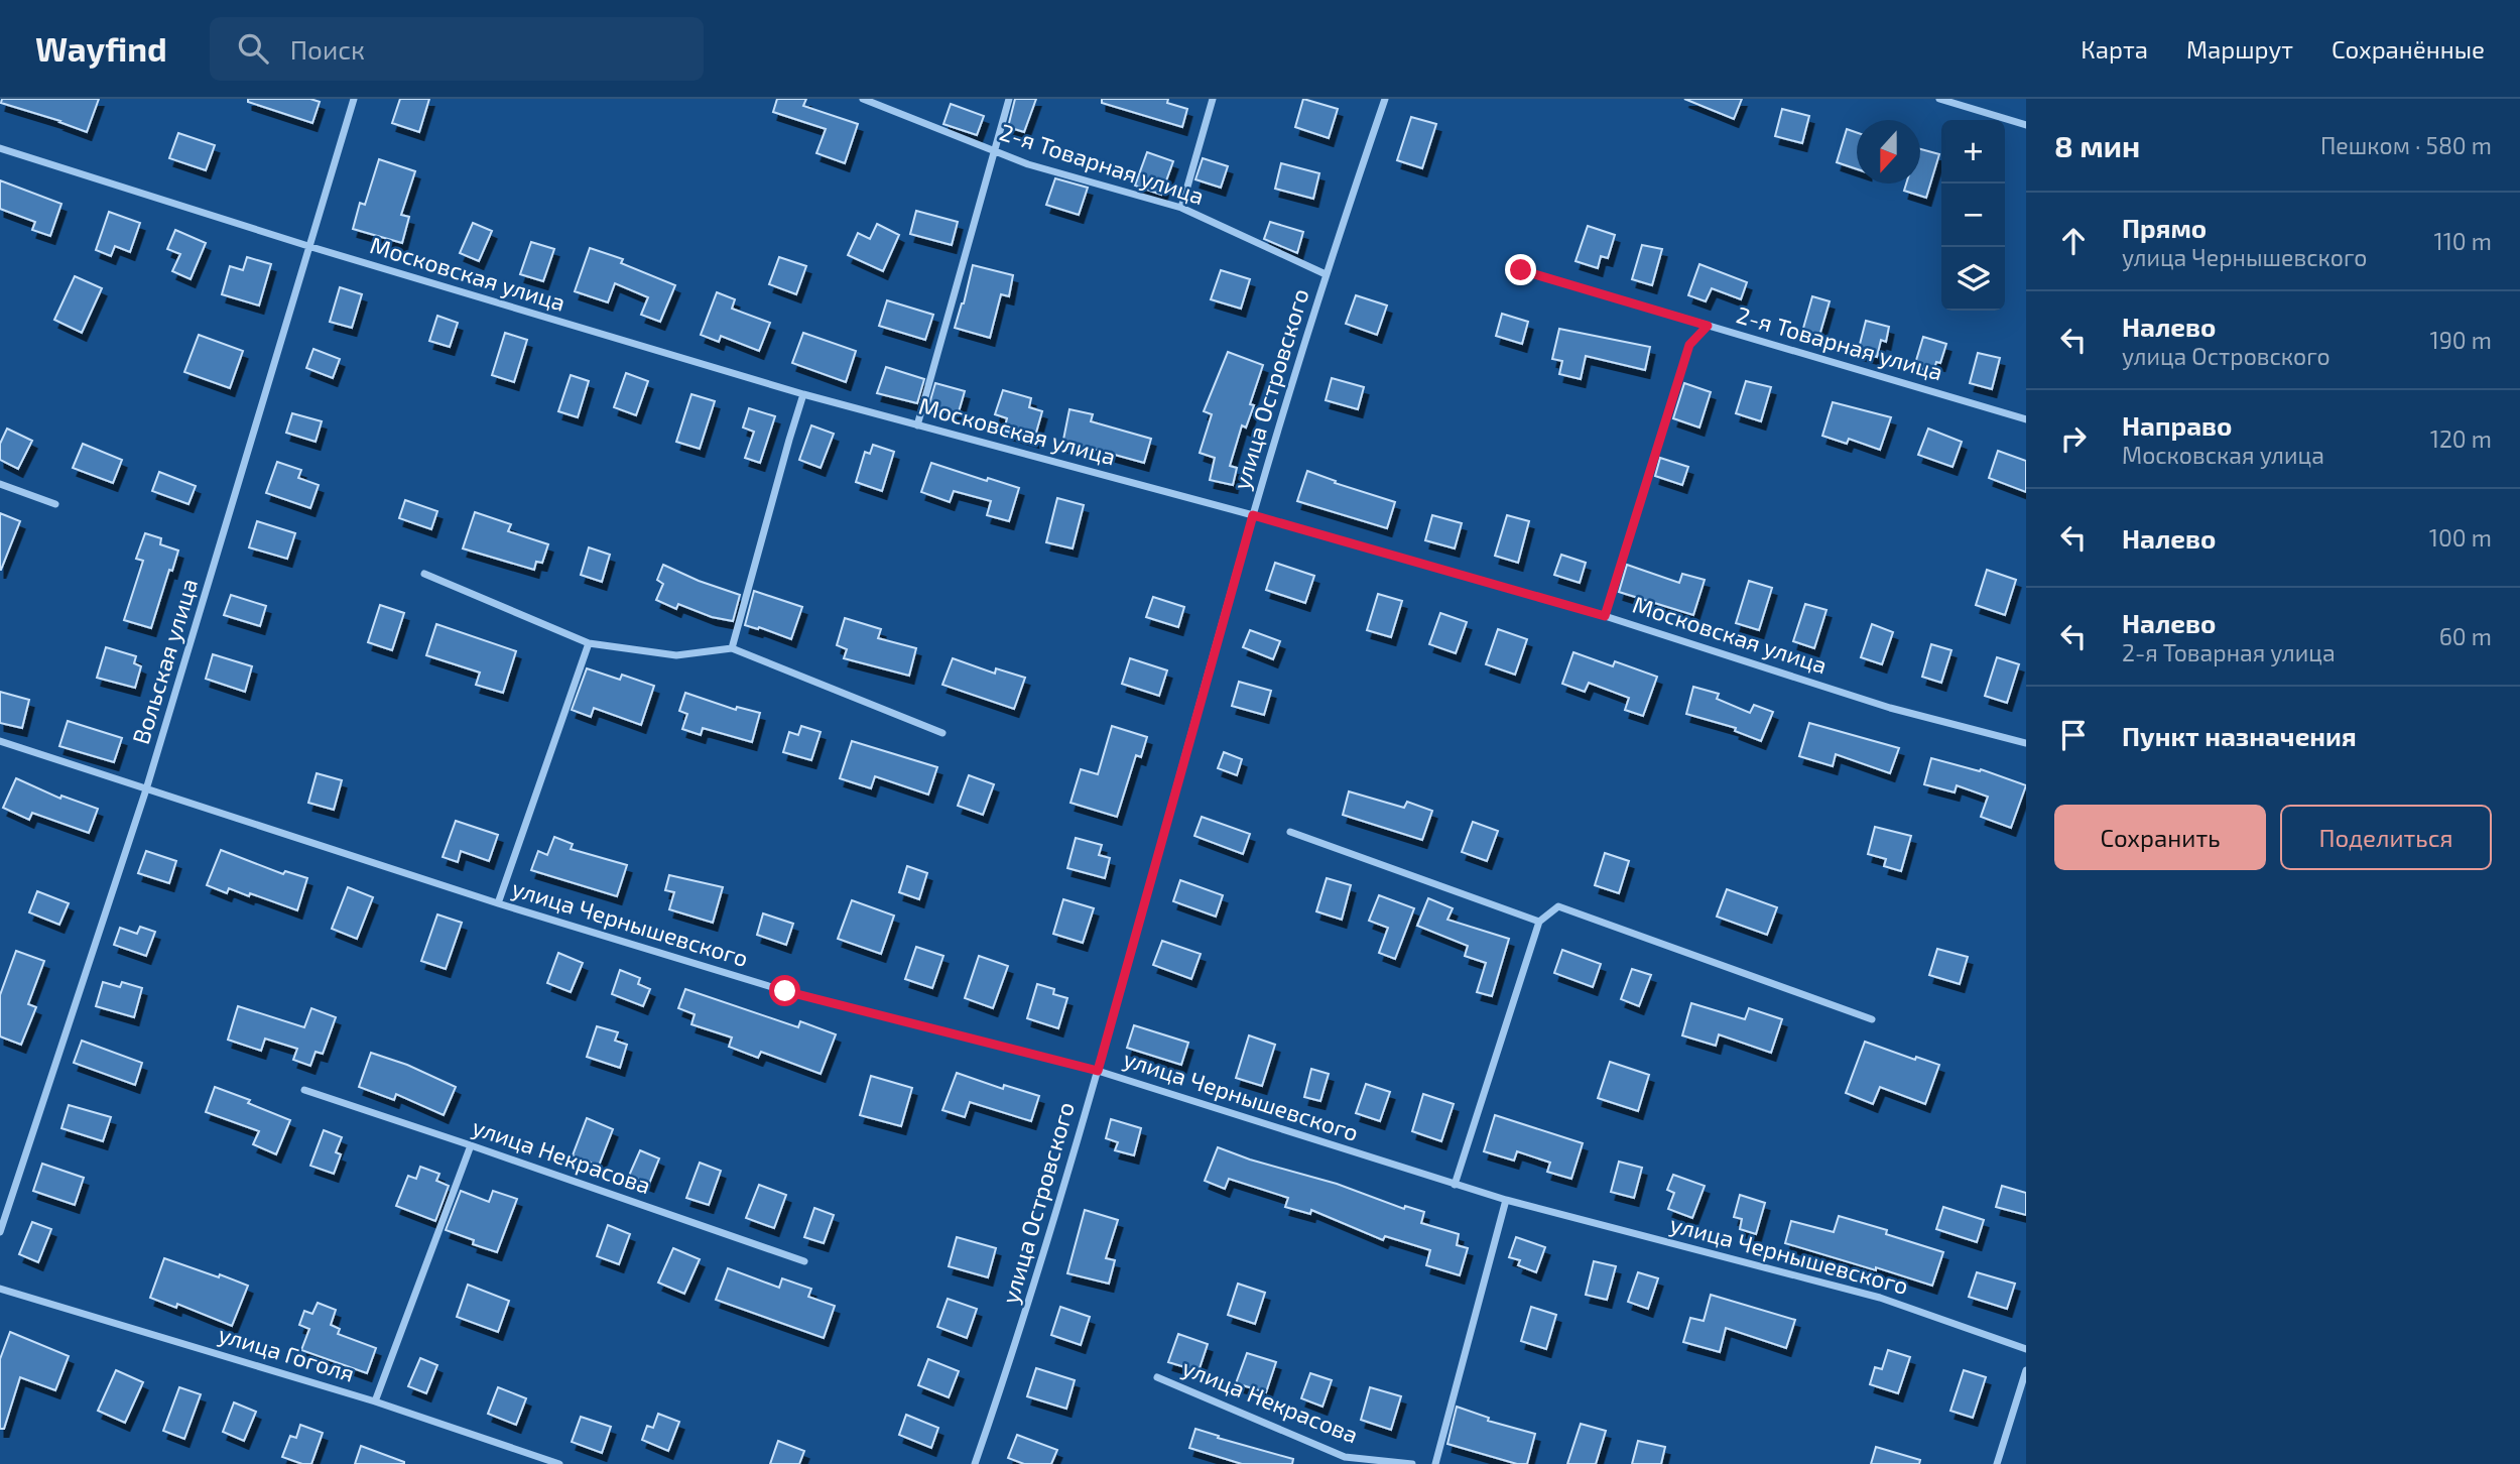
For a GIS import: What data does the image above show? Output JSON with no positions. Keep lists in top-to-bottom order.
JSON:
{
  "streets": {
    "street": [
      "2-я Товарная улица",
      "Московская улица",
      "улица Островского",
      "Вольская улица",
      "улица Чернышевского",
      "улица Некрасова",
      "улица Гоголя"
    ]
  },
  "crossings": [
    ["2-я Товарная улица", "улица Островского"],
    ["Московская улица", "улица Островского"],
    ["Московская улица", "Вольская улица"],
    ["улица Островского", "улица Чернышевского"],
    ["Вольская улица", "улица Чернышевского"]
  ],
  "north": "bottom",
  "page": {
    "header": "Wayfind",
    "search": "Поиск",
    "nav": ["Карта", "Маршрут", "Сохранённые"],
    "heading": ["8 мин", "Пешком · 580 m"],
    "map_buttons": ["+", "−"],
    "list": [
      ["Прямо", "улица Чернышевского", "110 m"],
      ["Налево", "улица Островского", "190 m"],
      ["Направо", "Московская улица", "120 m"],
      ["Налево", "100 m"],
      ["Налево", "2-я Товарная улица", "60 m"],
      "Пункт назначения"
    ],
    "buttons": ["Сохранить", "Поделиться"]
  }
}
